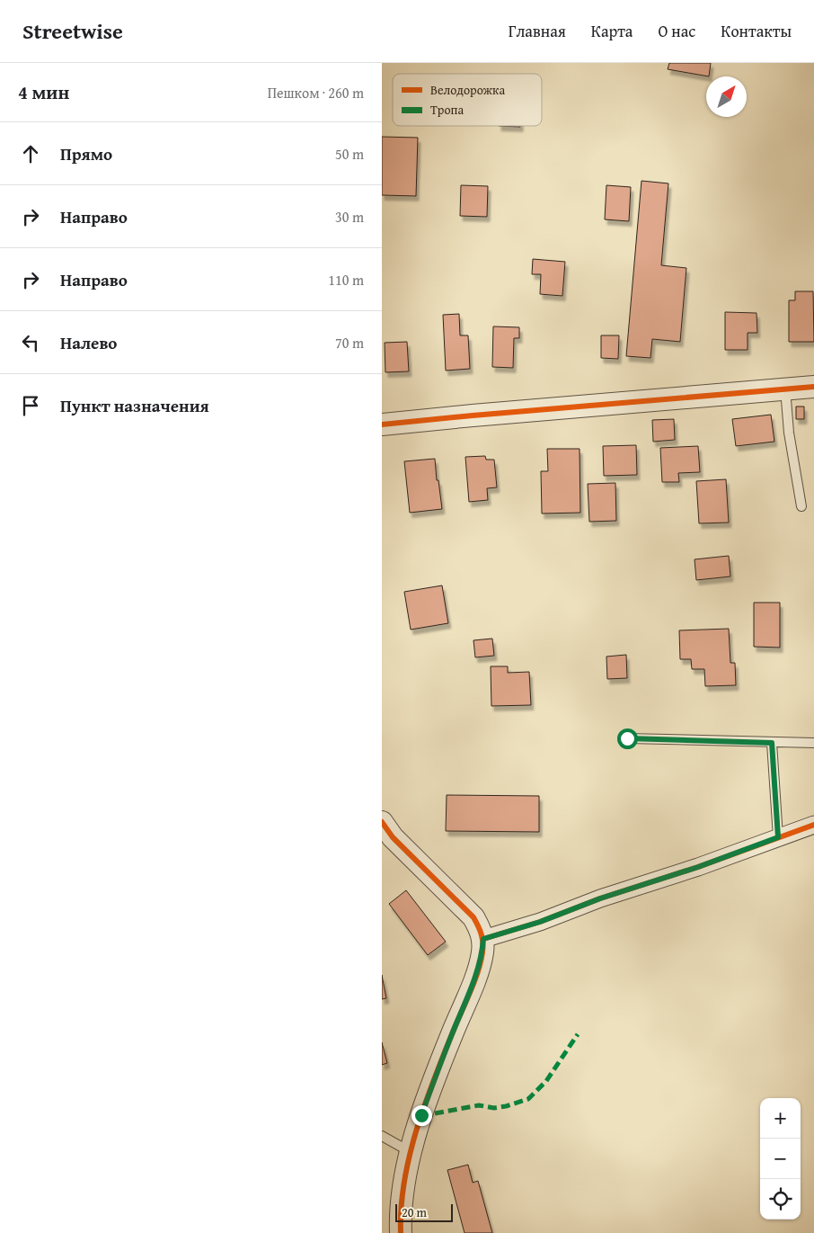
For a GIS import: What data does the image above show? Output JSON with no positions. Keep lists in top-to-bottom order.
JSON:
{
  "legend": ["Велодорожка", "Тропа"],
  "scale_bar": "20 m",
  "north": "top right",
  "page": {
    "header": "Streetwise",
    "nav": [
      "Главная",
      "Карта",
      "О нас",
      "Контакты"
    ],
    "heading": ["4 мин", "Пешком · 260 m"],
    "list": [
      ["Прямо", "50 m"],
      ["Направо", "30 m"],
      ["Направо", "110 m"],
      ["Налево", "70 m"],
      "Пункт назначения"
    ],
    "map_buttons": ["+", "−"],
    "scale": "20 m"
  }
}
